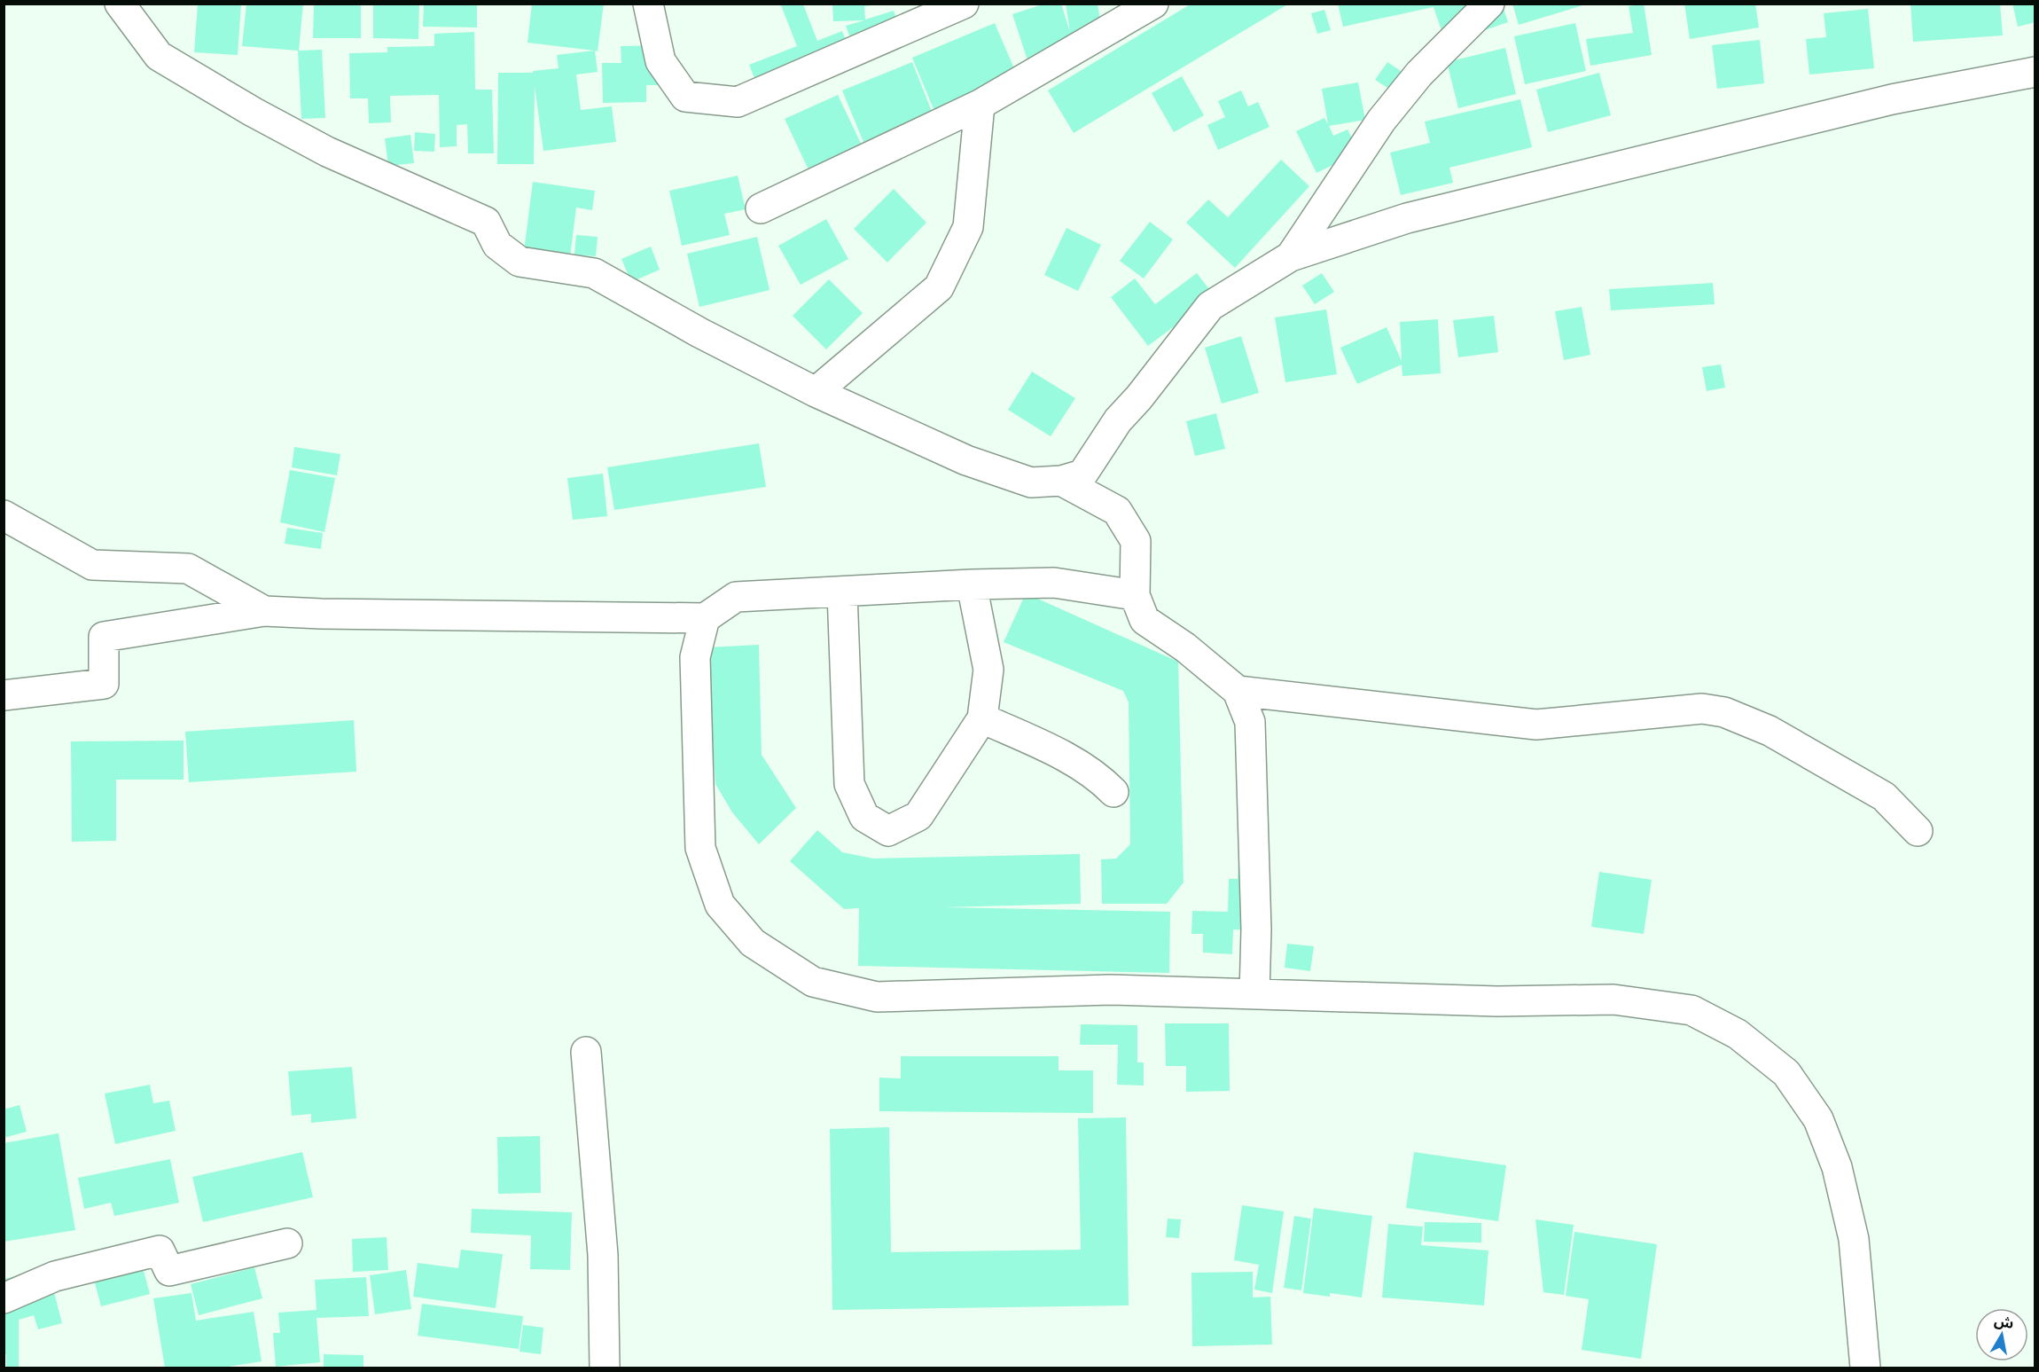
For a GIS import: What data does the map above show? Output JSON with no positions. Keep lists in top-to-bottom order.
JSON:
{
  "north": "top"
}
